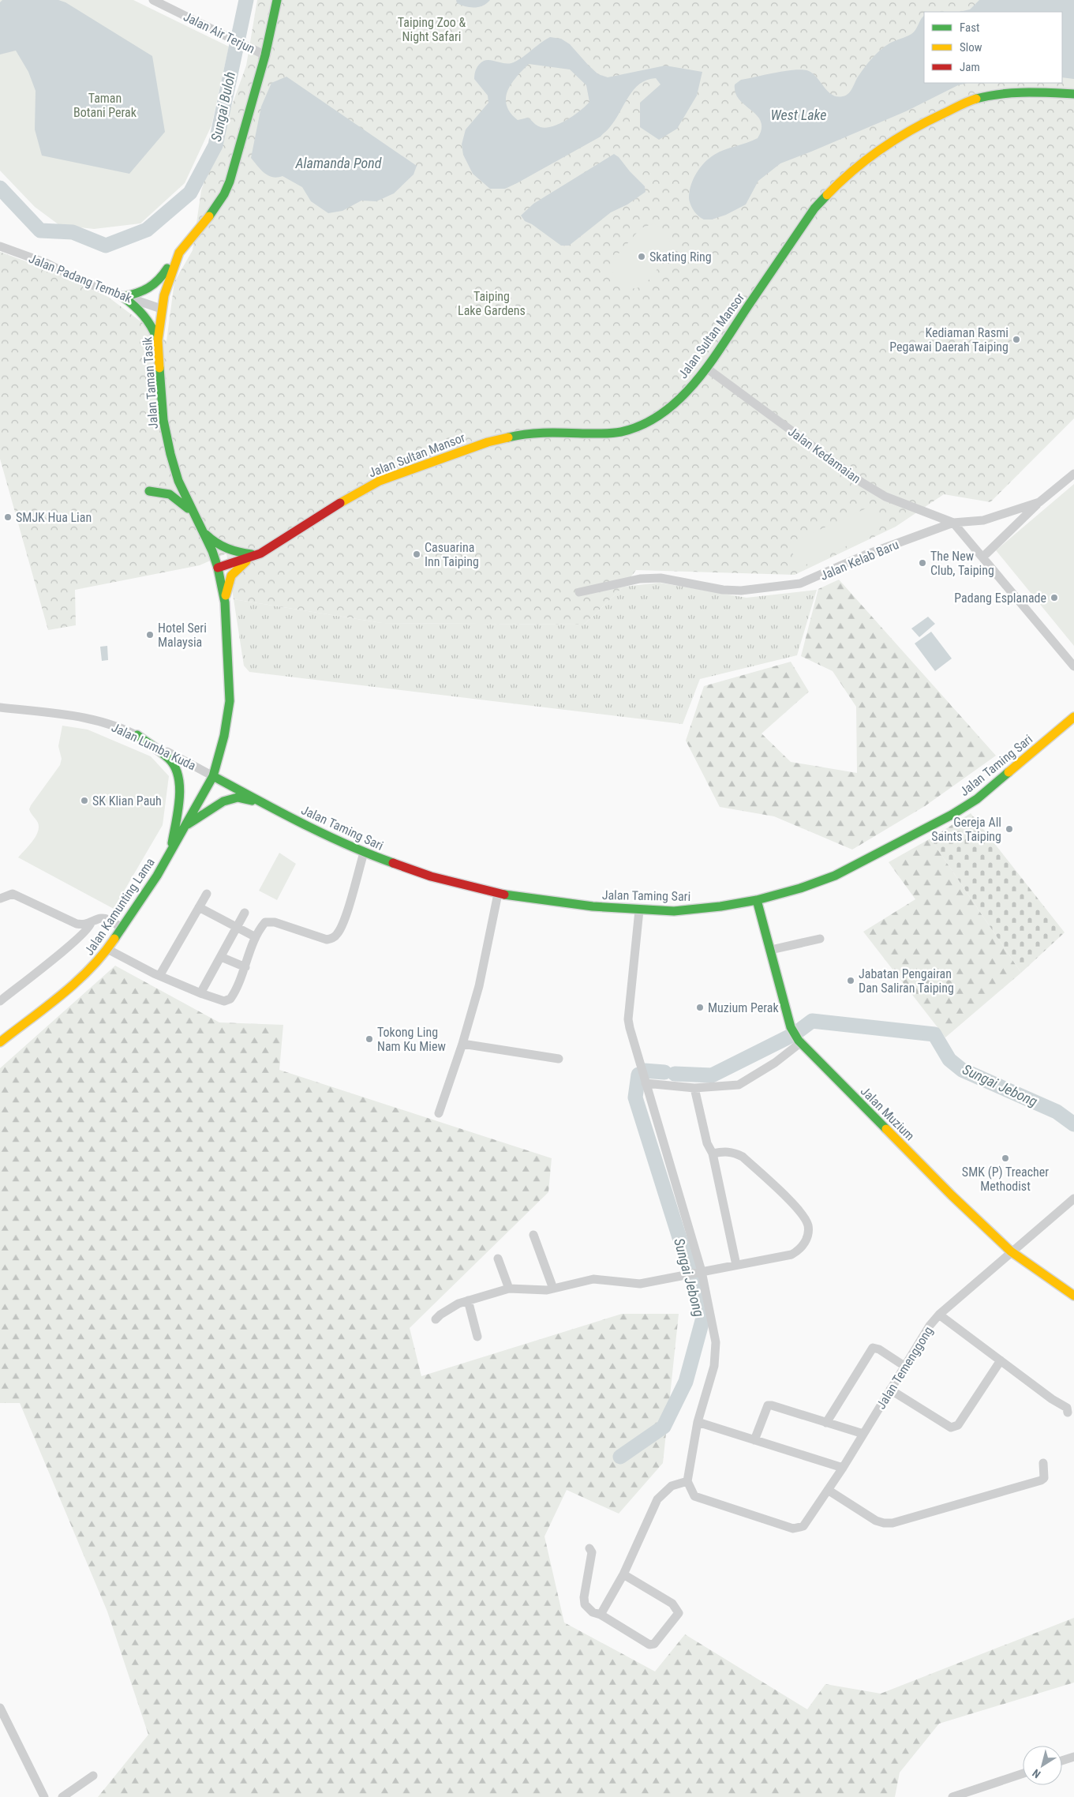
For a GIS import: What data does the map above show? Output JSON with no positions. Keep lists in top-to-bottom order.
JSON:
{
  "streets": {
    "street": [
      "Jalan Air Terjun",
      "Jalan Padang Tembak",
      "Jalan Sultan Mansor",
      "Jalan Taman Tasik",
      "Jalan Kedamaian",
      "Jalan Kelab Baru",
      "Jalan Lumba Kuda",
      "Jalan Taming Sari",
      "Jalan Kamunting Lama",
      "Jalan Muzium",
      "Jalan Temenggong"
    ]
  },
  "crossings": [
    ["Jalan Air Terjun", "Jalan Taman Tasik"],
    ["Jalan Padang Tembak", "Jalan Taman Tasik"],
    ["Jalan Sultan Mansor", "Jalan Kedamaian"],
    ["Jalan Taman Tasik", "Jalan Lumba Kuda"],
    ["Jalan Taman Tasik", "Jalan Taming Sari"],
    ["Jalan Taman Tasik", "Jalan Kamunting Lama"],
    ["Jalan Kedamaian", "Jalan Kelab Baru"],
    ["Jalan Lumba Kuda", "Jalan Taming Sari"],
    ["Jalan Lumba Kuda", "Jalan Kamunting Lama"],
    ["Jalan Taming Sari", "Jalan Kamunting Lama"],
    ["Jalan Taming Sari", "Jalan Muzium"],
    ["Jalan Muzium", "Jalan Temenggong"]
  ],
  "water": [
    "Sungai Buloh",
    "West Lake",
    "Alamanda Pond",
    "Sungai Jebong"
  ],
  "parks": ["Taiping Zoo & Night Safari", "Taman Botani Perak", "Taiping Lake Gardens"],
  "places": [
    "Skating Ring",
    "Kediaman Rasmi Pegawai Daerah Taiping",
    "SMJK Hua Lian",
    "Casuarina Inn Taiping",
    "The New Club, Taiping",
    "Padang Esplanade",
    "Hotel Seri Malaysia",
    "SK Klian Pauh",
    "Gereja All Saints Taiping",
    "Jabatan Pengairan Dan Saliran Taiping",
    "Muzium Perak",
    "Tokong Ling Nam Ku Miew",
    "SMK (P) Treacher Methodist"
  ],
  "legend": ["Fast", "Slow", "Jam"],
  "north": "bottom left"
}
